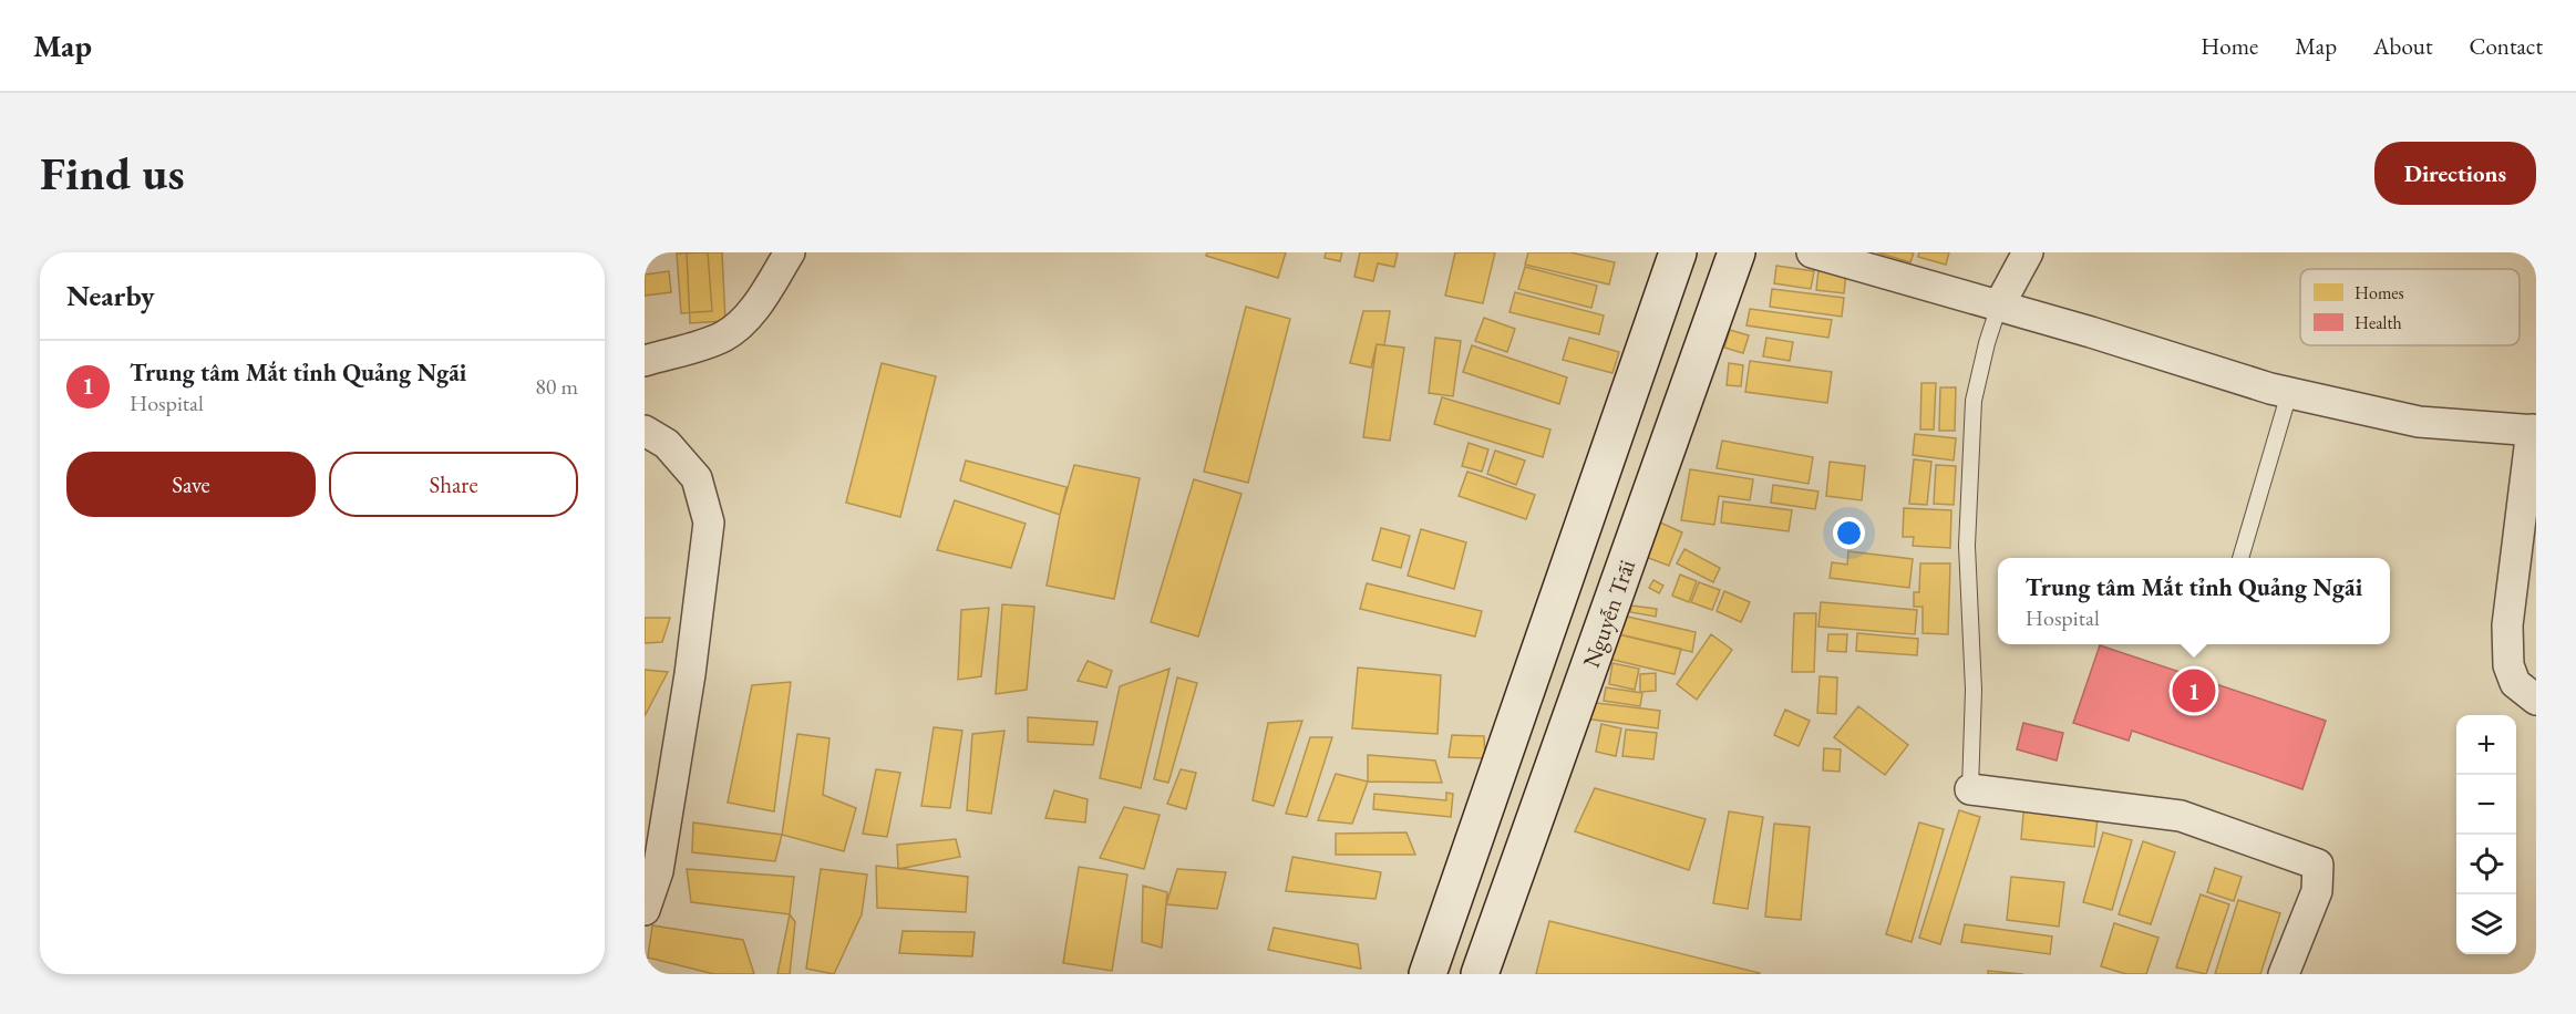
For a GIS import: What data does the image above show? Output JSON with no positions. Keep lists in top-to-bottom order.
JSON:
{
  "streets": {
    "main road": ["Nguyễn Trãi"]
  },
  "legend": ["Homes", "Health"],
  "page": {
    "header": "Map",
    "nav": [
      "Home",
      "Map",
      "About",
      "Contact"
    ],
    "buttons": [
      "Directions",
      ["Save", "Share"]
    ],
    "title": "Find us",
    "heading": "Nearby",
    "list": [
      {
        "mark": "1",
        "name": "Trung tâm Mắt tỉnh Quảng Ngãi",
        "note": "Hospital",
        "value": "80 m"
      }
    ],
    "popup": ["Trung tâm Mắt tỉnh Quảng Ngãi", "Hospital"],
    "pins": "1",
    "map_buttons": ["+", "−"]
  }
}
